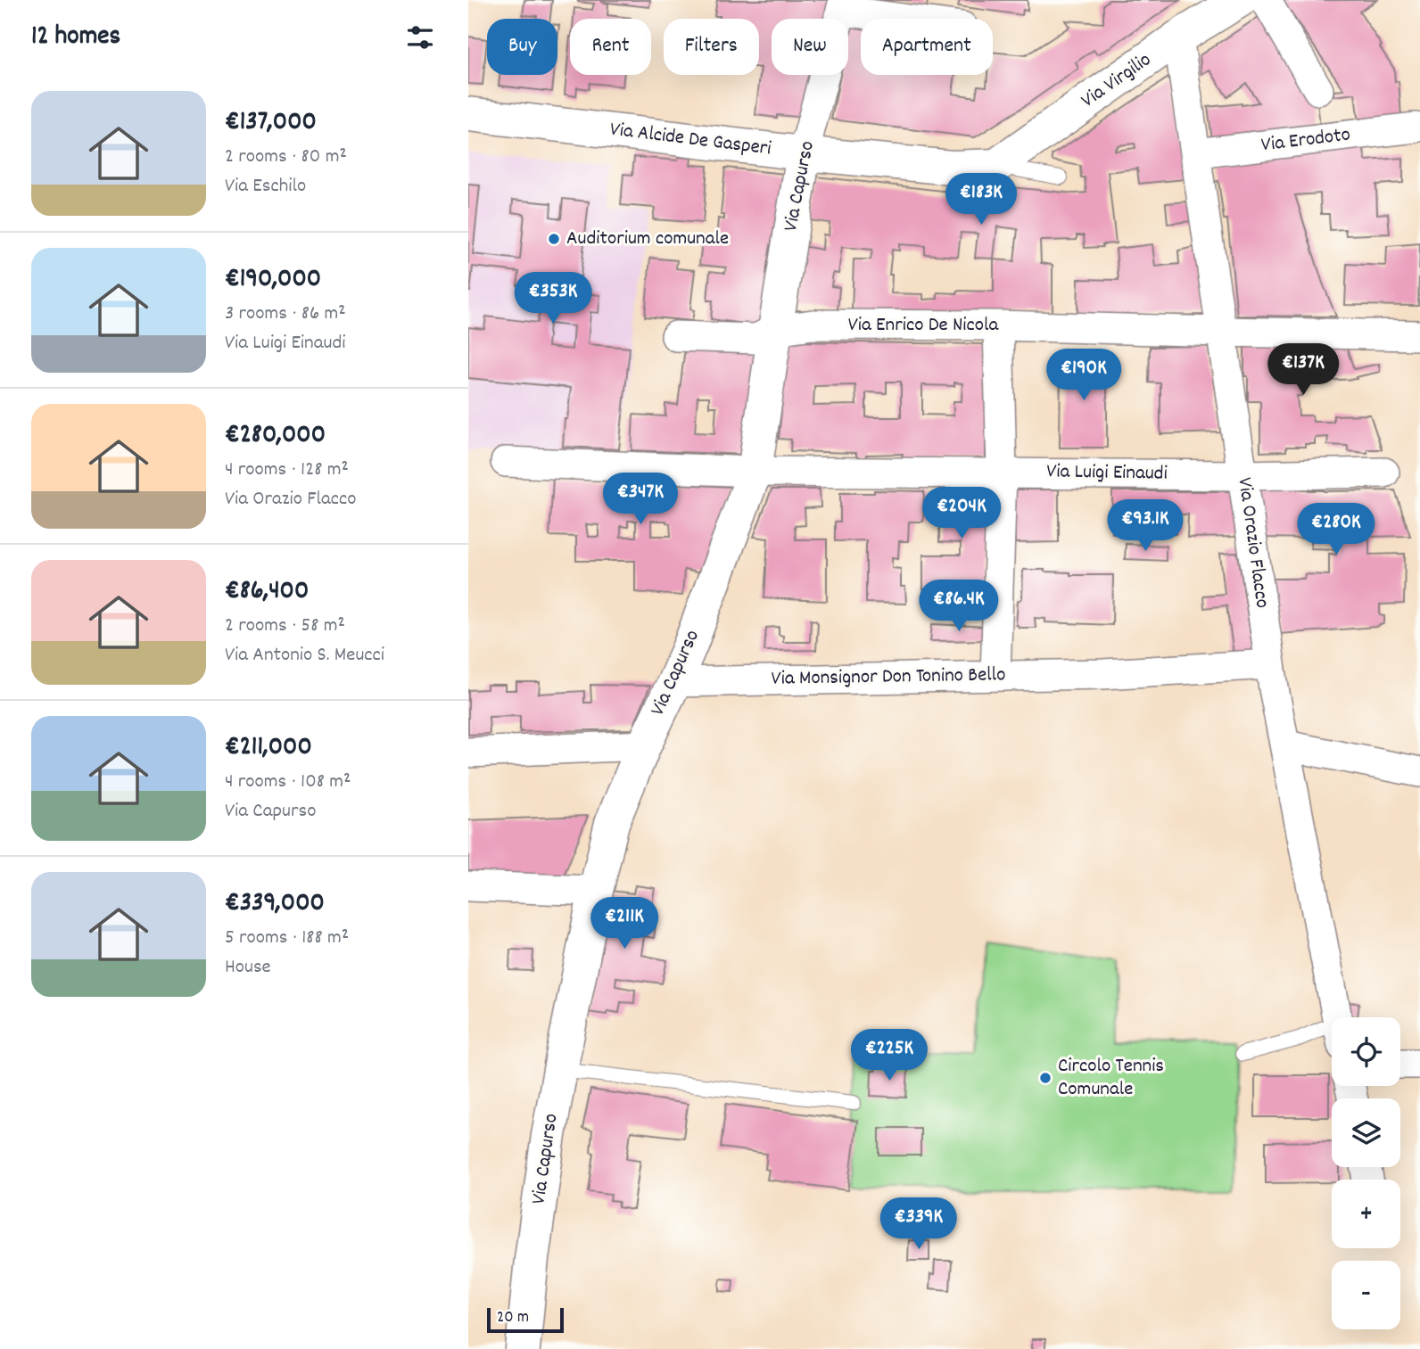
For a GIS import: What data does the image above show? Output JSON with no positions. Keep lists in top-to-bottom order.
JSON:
{
  "streets": {
    "street": [
      "Via Virgilio",
      "Via Alcide De Gasperi",
      "Via Erodoto",
      "Via Capurso",
      "Via Enrico De Nicola",
      "Via Luigi Einaudi",
      "Via Orazio Flacco",
      "Via Monsignor Don Tonino Bello"
    ]
  },
  "crossings": [
    ["Via Virgilio", "Via Alcide De Gasperi"],
    ["Via Virgilio", "Via Orazio Flacco"],
    ["Via Alcide De Gasperi", "Via Capurso"],
    ["Via Erodoto", "Via Orazio Flacco"],
    ["Via Capurso", "Via Enrico De Nicola"],
    ["Via Capurso", "Via Luigi Einaudi"],
    ["Via Capurso", "Via Monsignor Don Tonino Bello"],
    ["Via Enrico De Nicola", "Via Orazio Flacco"],
    ["Via Luigi Einaudi", "Via Orazio Flacco"],
    ["Via Orazio Flacco", "Via Monsignor Don Tonino Bello"]
  ],
  "places": ["Auditorium comunale", "Circolo Tennis Comunale"],
  "scale_bar": "20 m",
  "page": {
    "heading": "12 homes",
    "chip": [
      "Buy",
      "Rent",
      "Filters",
      "New",
      "Apartment"
    ],
    "list": [
      {
        "name": "€137,000",
        "note": "2 rooms · 80 m² · Via Eschilo"
      },
      {
        "name": "€190,000",
        "note": "3 rooms · 86 m² · Via Luigi Einaudi"
      },
      {
        "name": "€280,000",
        "note": "4 rooms · 128 m² · Via Orazio Flacco"
      },
      {
        "name": "€86,400",
        "note": "2 rooms · 58 m² · Via Antonio S. Meucci"
      },
      {
        "name": "€211,000",
        "note": "4 rooms · 108 m² · Via Capurso"
      },
      {
        "name": "€339,000",
        "note": "5 rooms · 188 m² · House"
      }
    ],
    "price": [
      "€183K",
      "€353K",
      "€137K",
      "€190K",
      "€347K",
      "€204K",
      "€93.1K",
      "€280K",
      "€86.4K",
      "€211K",
      "€225K",
      "€339K"
    ],
    "map_buttons": ["+", "−"],
    "scale": "20 m"
  }
}
